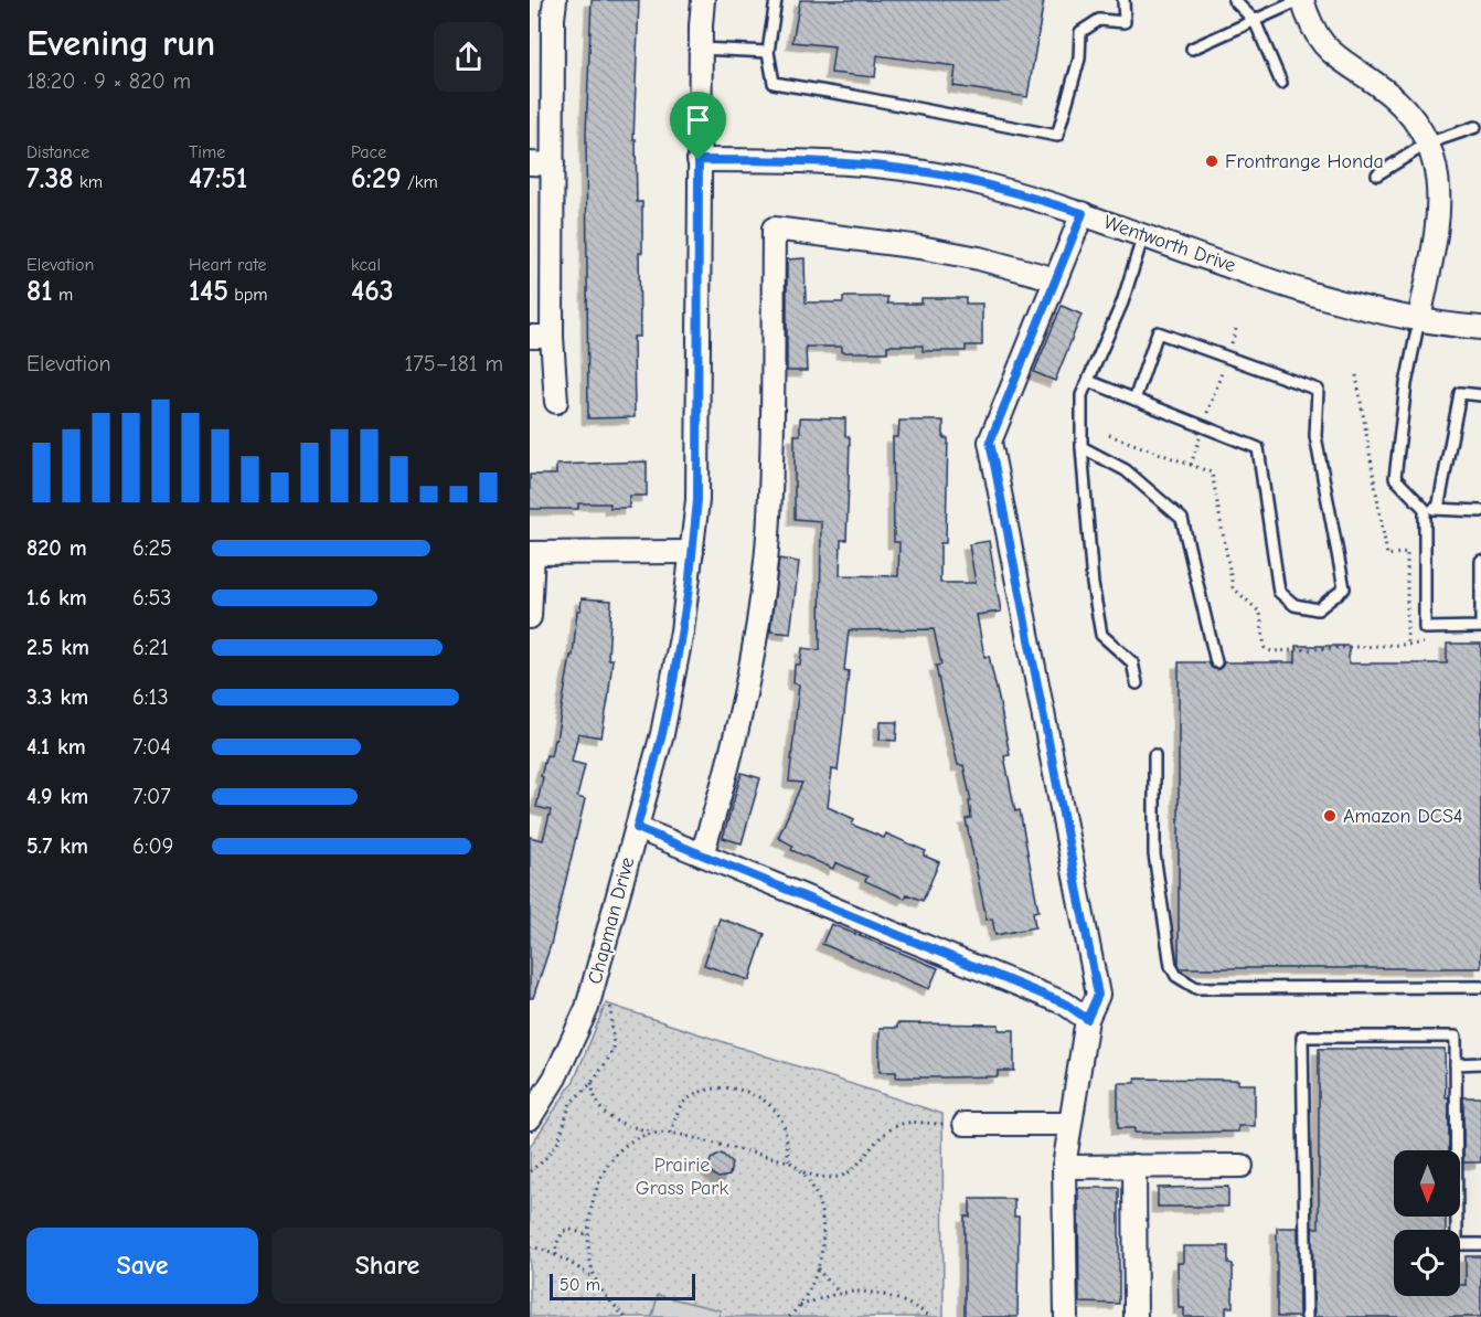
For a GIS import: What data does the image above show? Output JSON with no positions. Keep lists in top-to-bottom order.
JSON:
{
  "streets": {
    "street": ["Wentworth Drive", "Chapman Drive"]
  },
  "crossings": [
    ["Wentworth Drive", "Chapman Drive"]
  ],
  "parks": ["Prairie Grass Park"],
  "places": ["Frontrange Honda", "Amazon DCS4"],
  "scale_bar": "50 m",
  "north": "bottom",
  "page": {
    "heading": ["Evening run", "18:20 · 9 × 820 m"],
    "stats": [
      ["Distance", "7.38 km"],
      ["Time", "47:51"],
      ["Pace", "6:29 /km"],
      ["Elevation", "81 m"],
      ["Heart rate", "145 bpm"],
      ["kcal", "463"]
    ],
    "chart": ["Elevation", "175–181 m"],
    "list": [
      {
        "name": "820 m",
        "note": "6:25"
      },
      {
        "name": "1.6 km",
        "note": "6:53"
      },
      {
        "name": "2.5 km",
        "note": "6:21"
      },
      {
        "name": "3.3 km",
        "note": "6:13"
      },
      {
        "name": "4.1 km",
        "note": "7:04"
      },
      {
        "name": "4.9 km",
        "note": "7:07"
      },
      {
        "name": "5.7 km",
        "note": "6:09"
      }
    ],
    "buttons": ["Save", "Share"],
    "scale": "50 m"
  }
}
